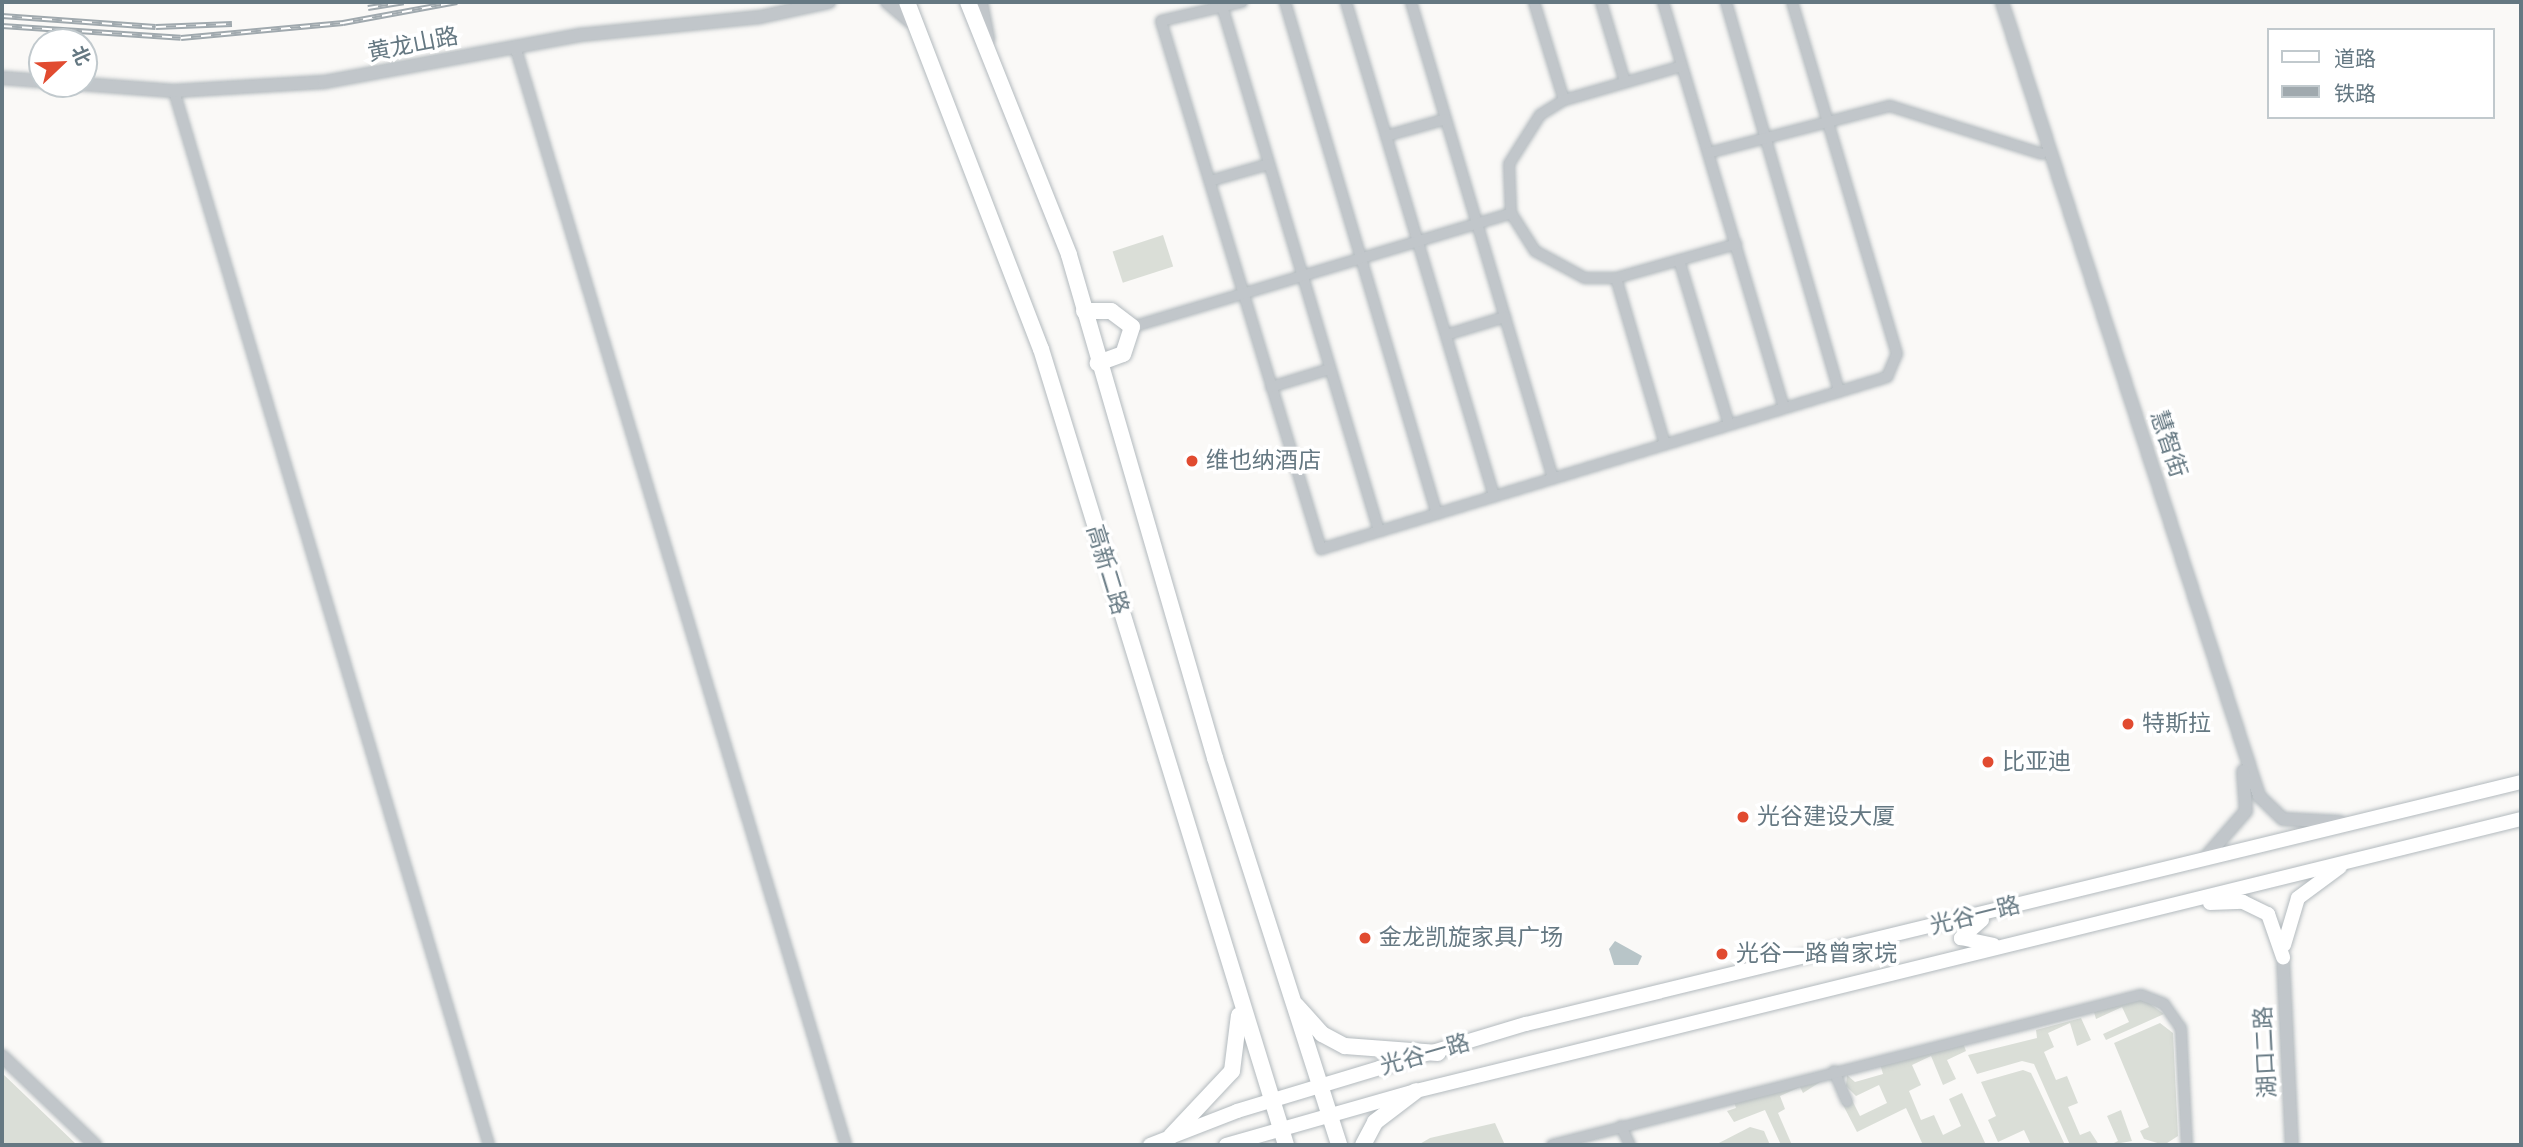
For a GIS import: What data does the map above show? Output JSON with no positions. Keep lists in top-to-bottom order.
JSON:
{
  "streets": {
    "main road": ["高新二路", "光谷一路"],
    "street": ["黄龙山路", "慧智街", "湖口二路"]
  },
  "crossings": [
    ["慧智街", "光谷一路"],
    ["高新二路", "光谷一路"]
  ],
  "places": [
    "维也纳酒店",
    "特斯拉",
    "比亚迪",
    "光谷建设大厦",
    "金龙凯旋家具广场",
    "光谷一路曾家垸"
  ],
  "legend": ["道路", "铁路"],
  "north": "top right"
}
